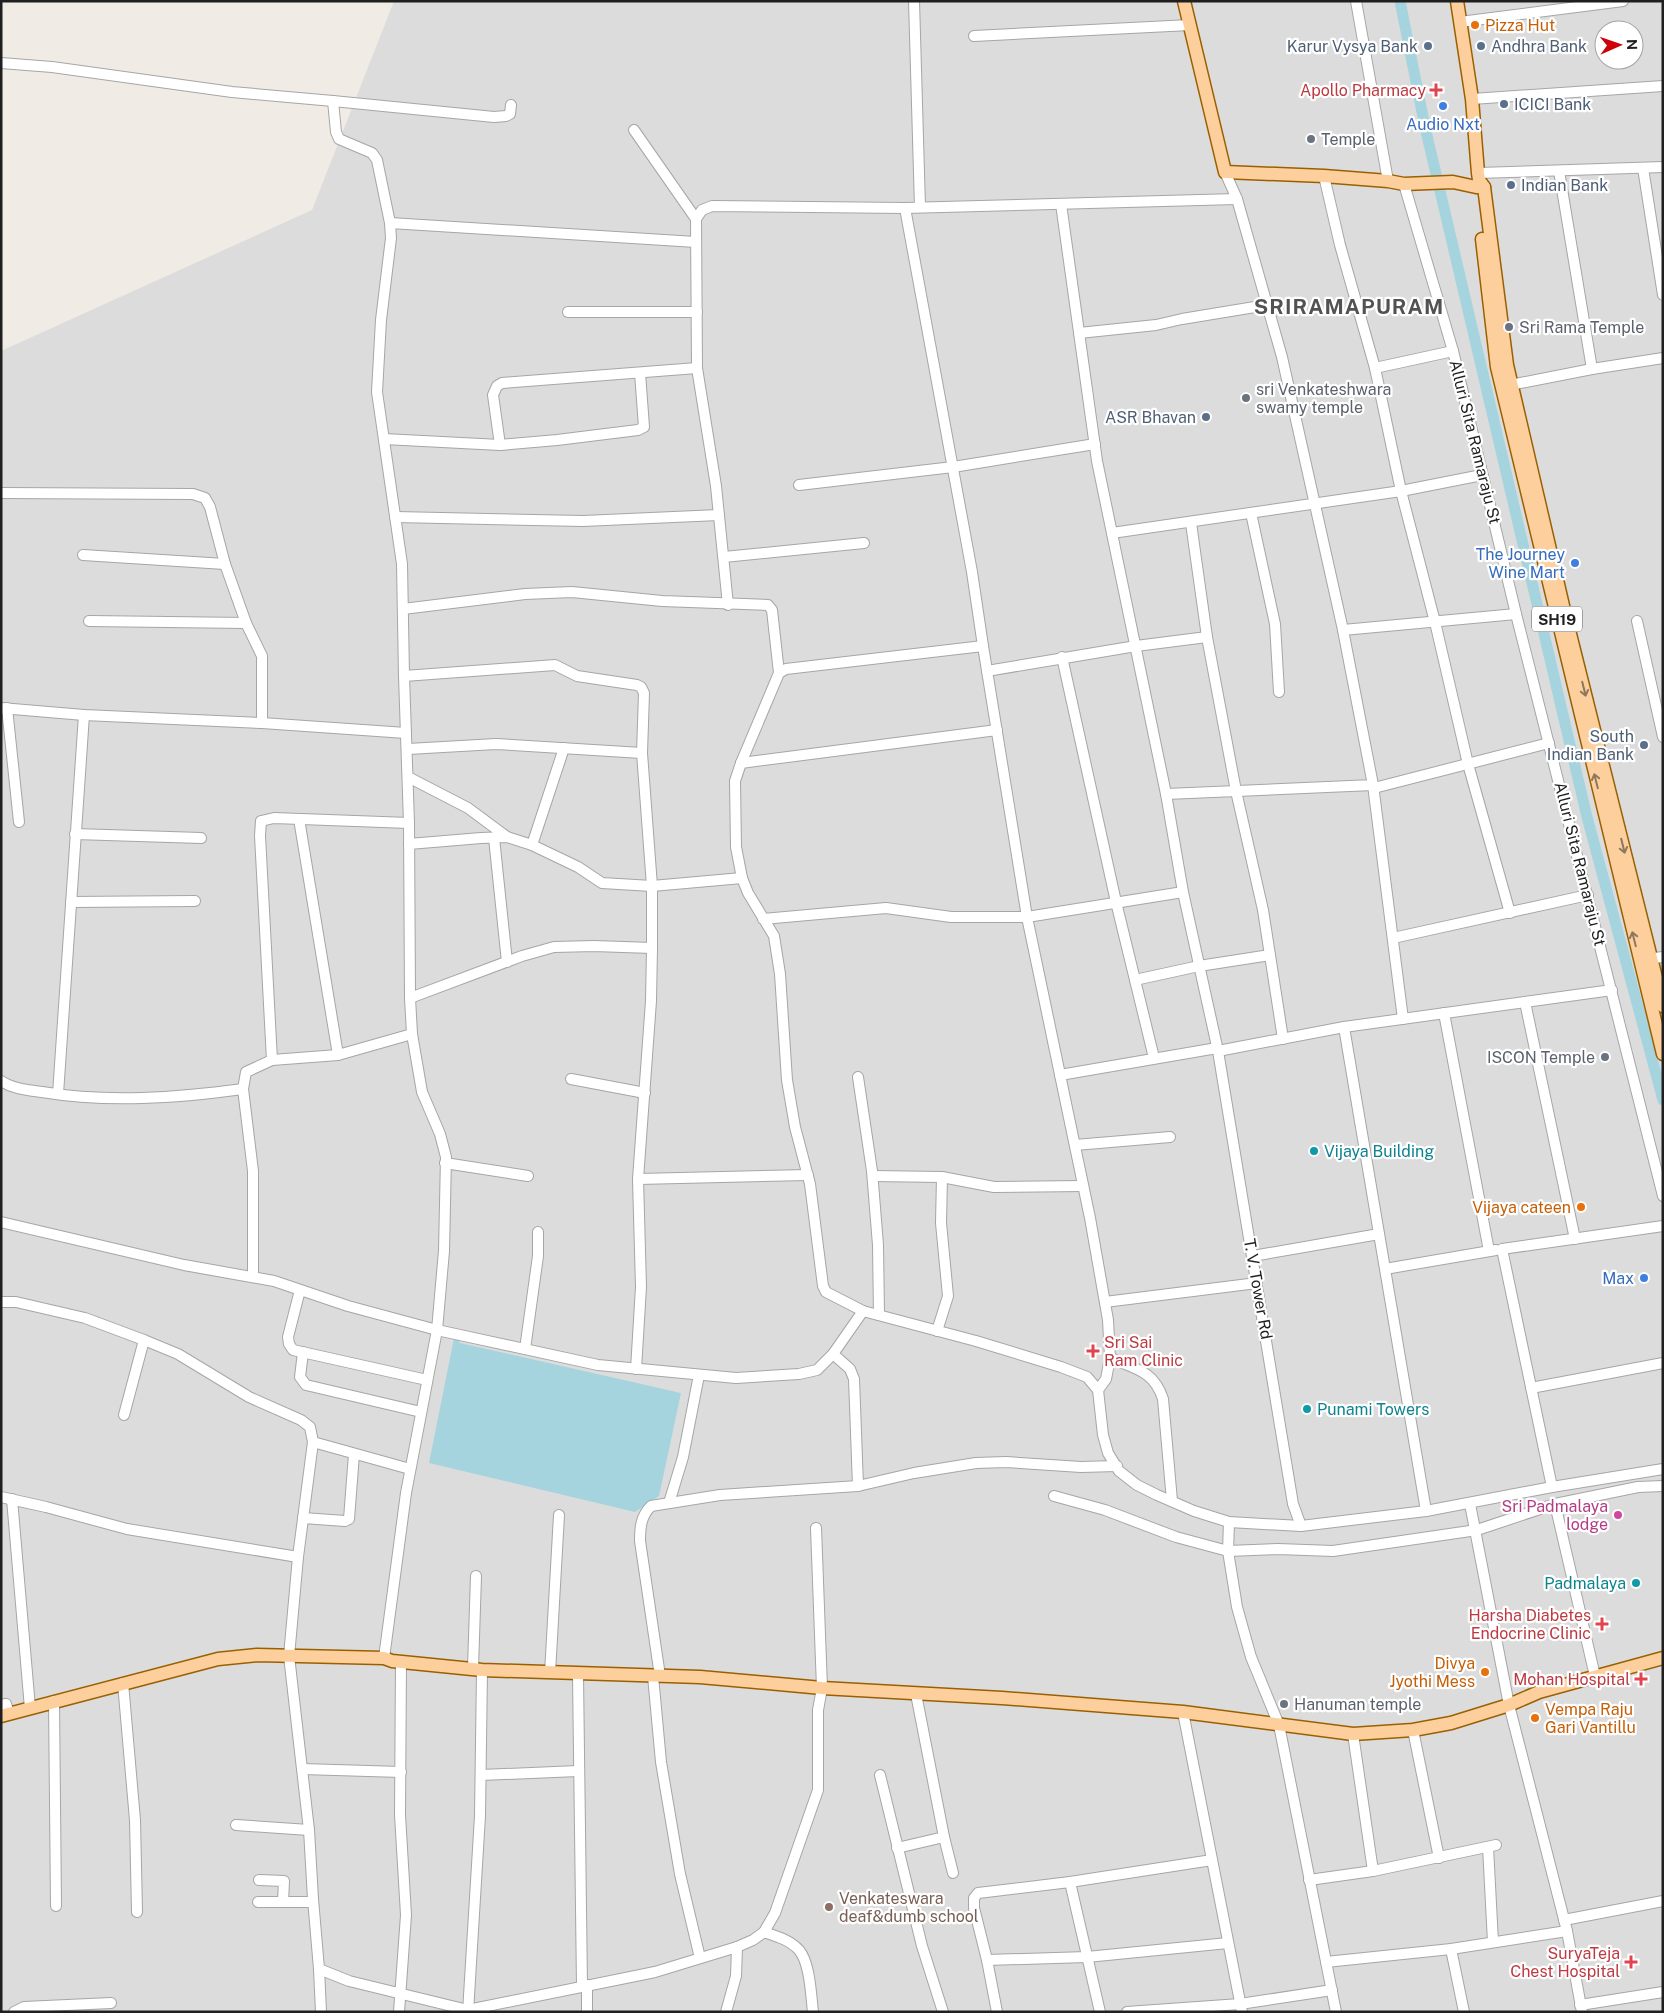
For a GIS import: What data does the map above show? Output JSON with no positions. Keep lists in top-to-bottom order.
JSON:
{
  "streets": {
    "main road": ["SH19"],
    "street": ["Alluri Sita Ramaraju St", "T. V. Tower Rd"]
  },
  "districts": ["SRIRAMAPURAM"],
  "places": {
    "other": [
      "Pizza Hut",
      "Karur Vysya Bank",
      "Andhra Bank",
      "ICICI Bank",
      "Audio Nxt",
      "Temple",
      "Indian Bank",
      "Sri Rama Temple",
      "sri Venkateshwara swamy temple",
      "ASR Bhavan",
      "The Journey Wine Mart",
      "South Indian Bank",
      "ISCON Temple",
      "Vijaya Building",
      "Vijaya cateen",
      "Max",
      "Punami Towers",
      "Sri Padmalaya lodge",
      "Padmalaya",
      "Divya Jyothi Mess",
      "Hanuman temple",
      "Vempa Raju Gari Vantillu",
      "Venkateswara deaf&dumb school"
    ],
    "health": [
      "Apollo Pharmacy",
      "Sri Sai Ram Clinic",
      "Harsha Diabetes Endocrine Clinic",
      "Mohan Hospital",
      "SuryaTeja Chest Hospital"
    ]
  },
  "north": "right"
}
